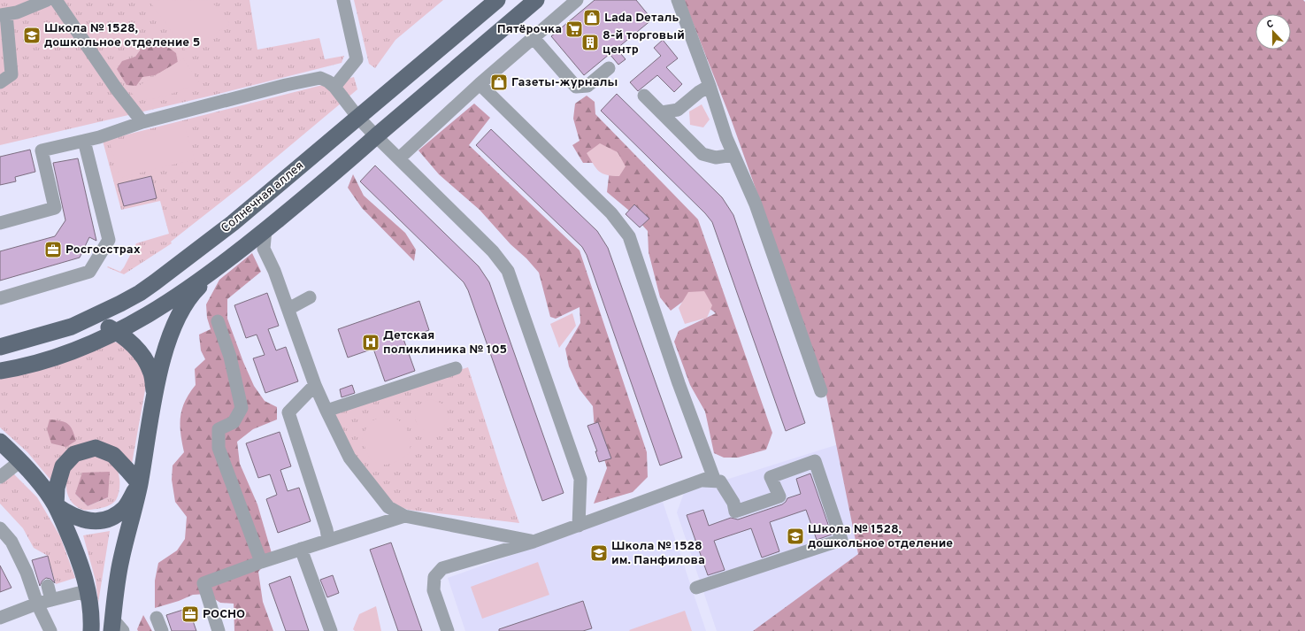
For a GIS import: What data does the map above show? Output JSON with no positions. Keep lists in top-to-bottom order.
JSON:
{
  "streets": {
    "main road": ["Солнечная аллея"]
  },
  "places": {
    "shop": ["Lada Dеталь", "Газеты-журналы"],
    "supermarket": ["Пятёрочка"],
    "school or university": ["Школа № 1528, дошкольное отделение 5", "Школа № 1528, дошкольное отделение", "Школа № 1528 им. Панфилова"],
    "building": ["8-й торговый центр"],
    "office": ["Росгосстрах", "РОСНО"],
    "hospital": ["Детская поликлиника № 105"]
  },
  "north": "top"
}
